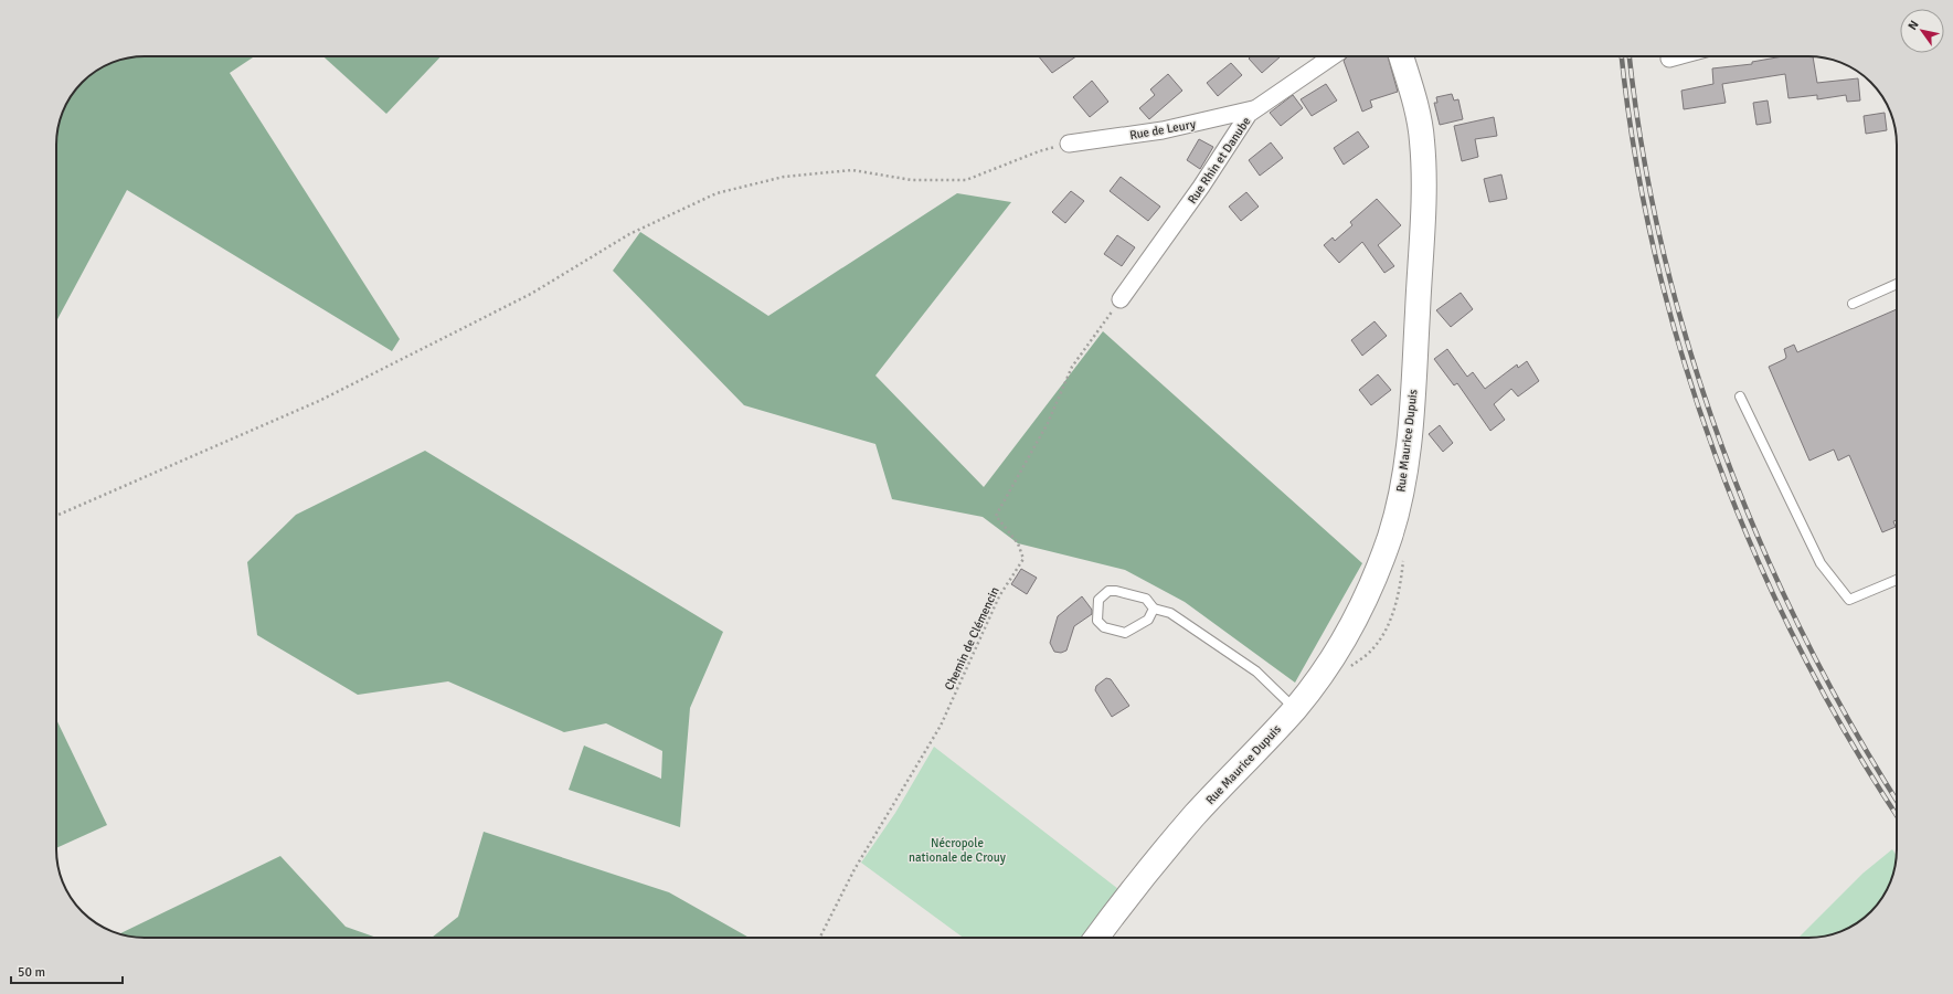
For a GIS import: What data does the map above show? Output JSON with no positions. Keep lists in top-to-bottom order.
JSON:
{
  "streets": {
    "main road": ["Rue Maurice Dupuis"],
    "street": ["Rue de Leury", "Rue Rhin et Danube"],
    "path": ["Chemin de Clémencin"]
  },
  "crossings": [
    ["Rue de Leury", "Rue Rhin et Danube"],
    ["Rue Rhin et Danube", "Chemin de Clémencin"]
  ],
  "parks": ["Nécropole nationale de Crouy"],
  "scale_bar": "50 m",
  "north": "top left"
}
